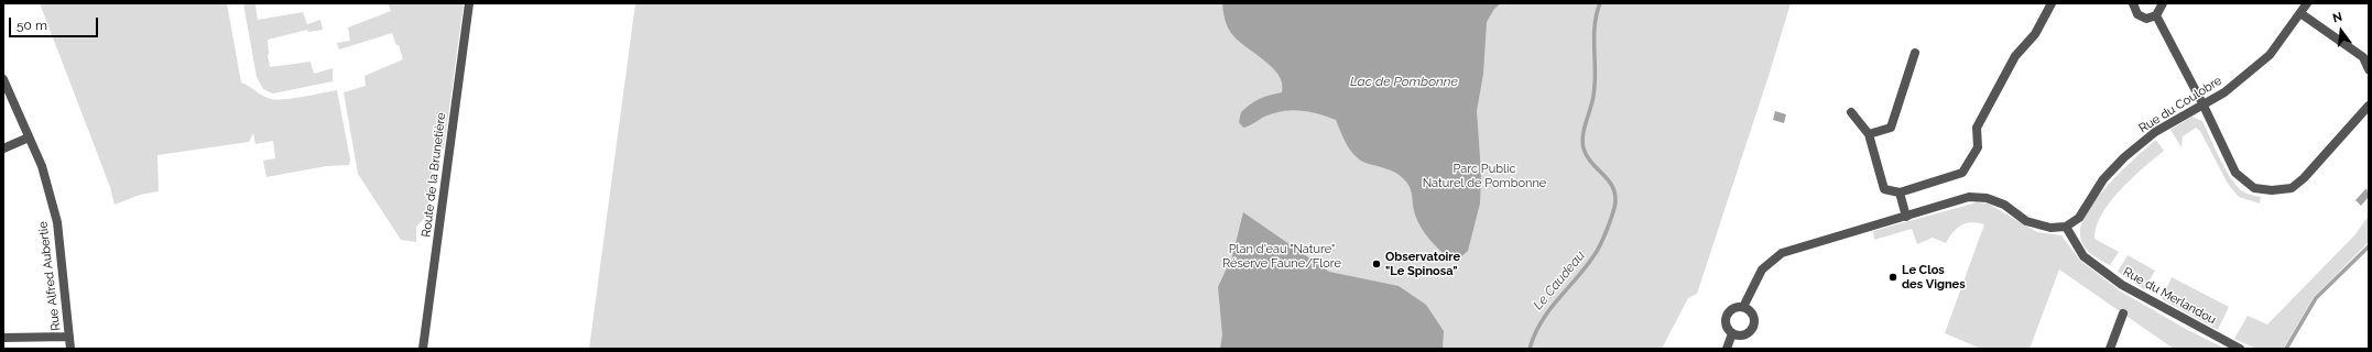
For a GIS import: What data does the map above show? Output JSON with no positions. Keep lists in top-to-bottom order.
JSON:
{
  "streets": {
    "street": [
      "Rue du Coulobre",
      "Route de la Brunetière",
      "Rue Alfred Aubertie",
      "Rue du Merlandou"
    ]
  },
  "crossings": [
    ["Rue du Coulobre", "Rue du Merlandou"]
  ],
  "water": ["Lac de Pombonne", "Le Caudeau"],
  "parks": ["Parc Public Naturel de Pombonne", "Plan d'eau \"Nature\" Réserve Faune/Flore"],
  "places": ["Observatoire \"Le Spinosa\"", "Le Clos des Vignes"],
  "scale_bar": "50 m",
  "north": "top"
}
